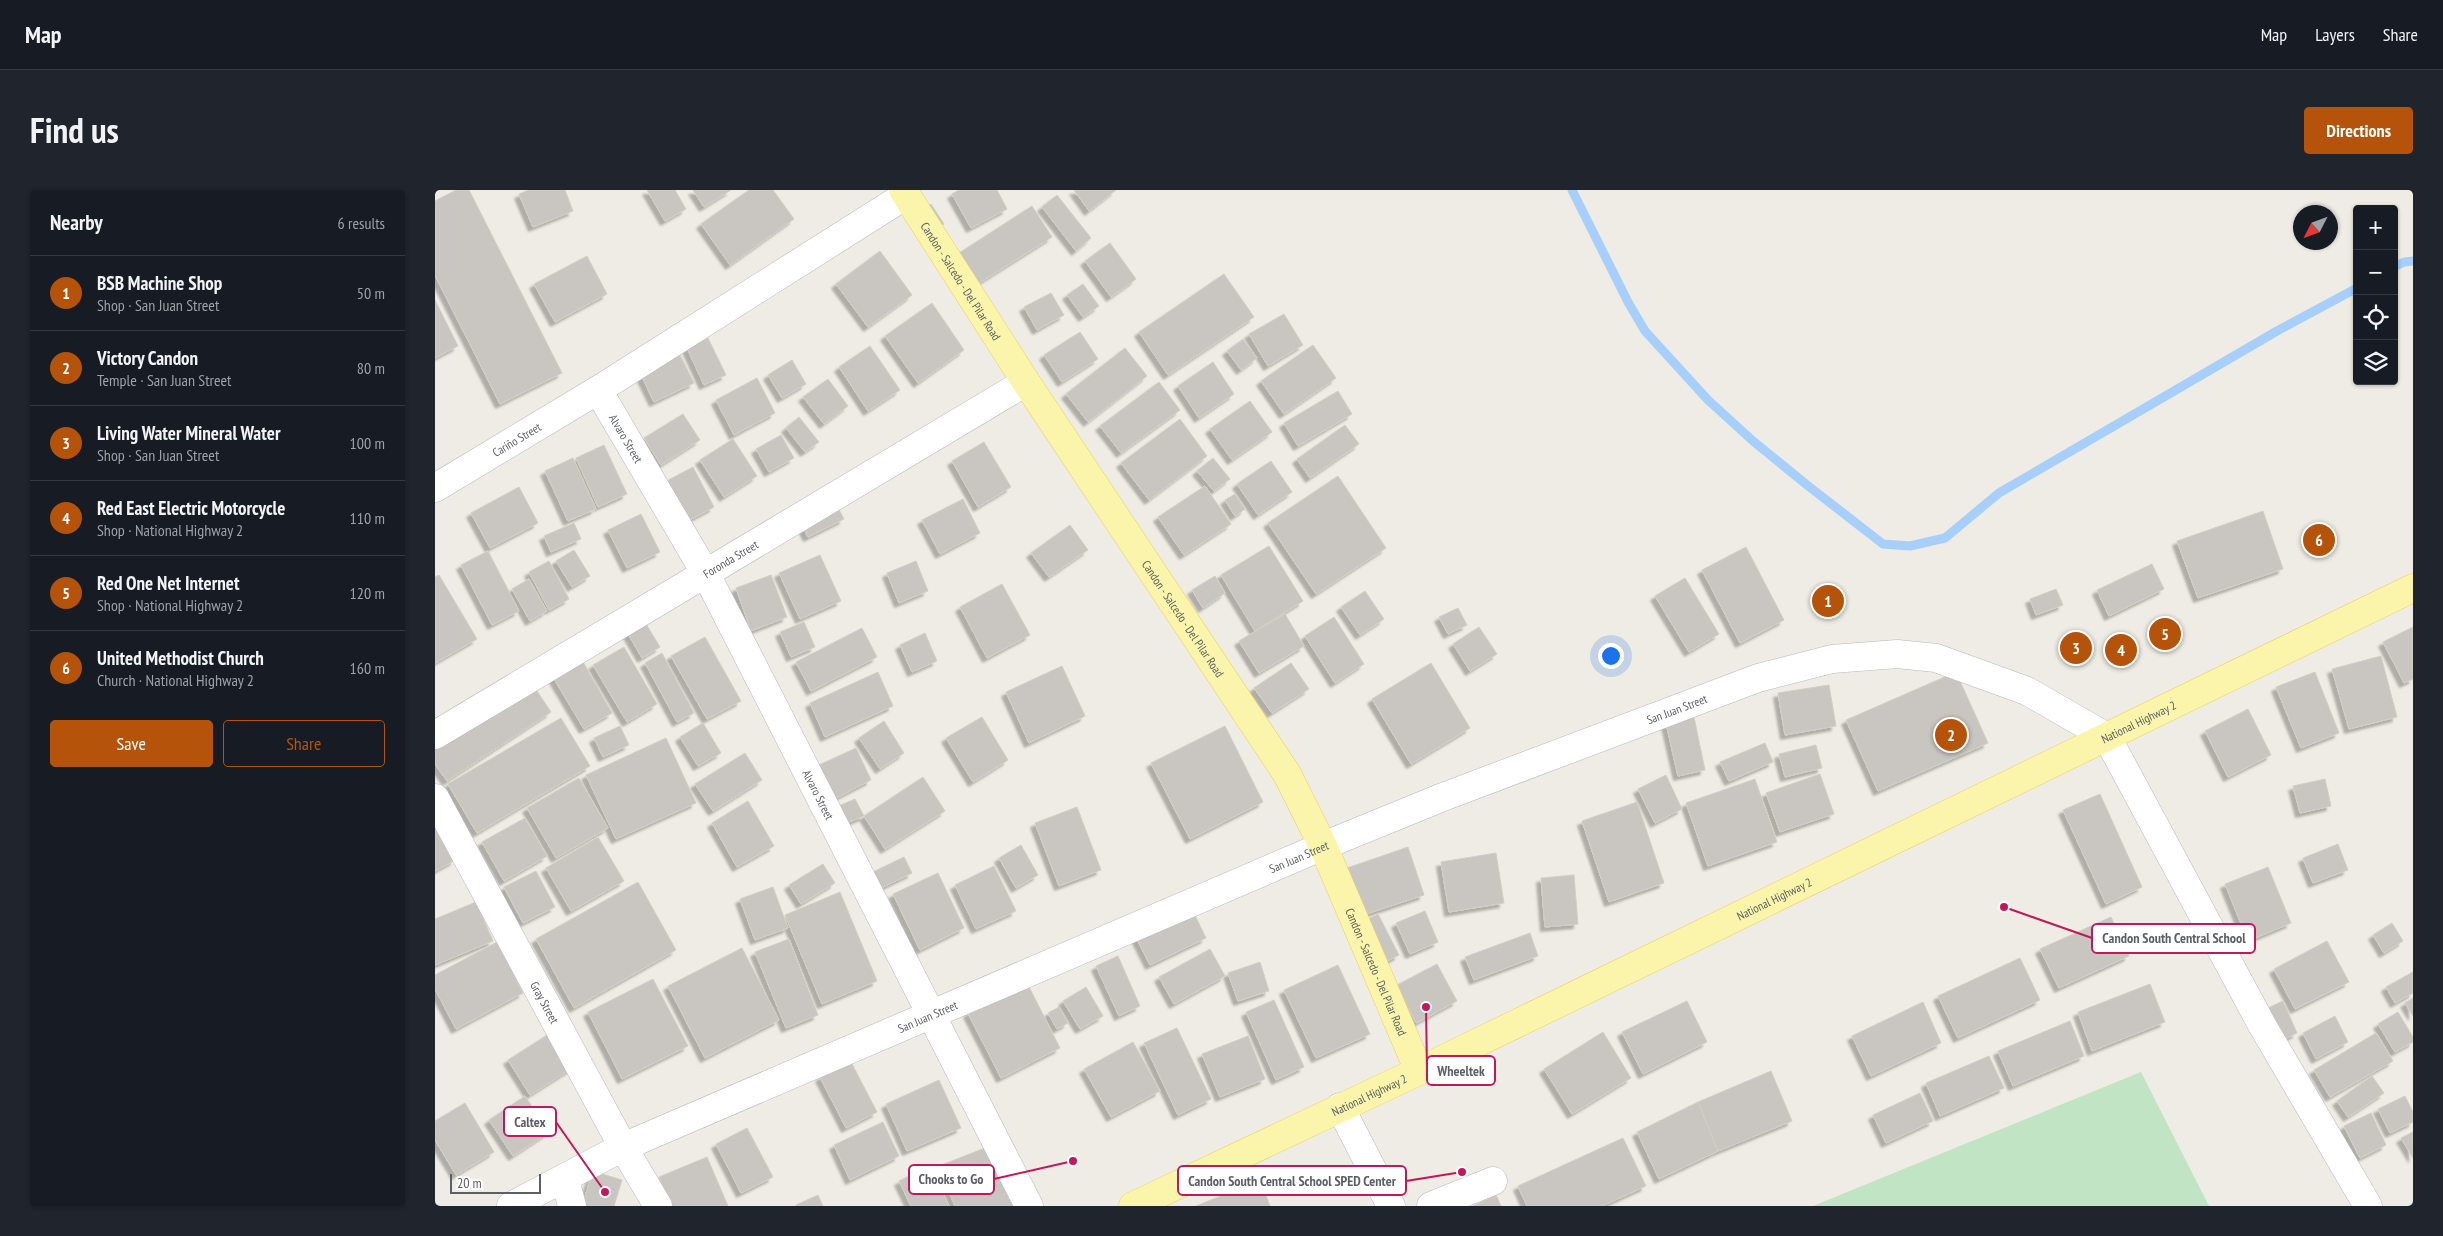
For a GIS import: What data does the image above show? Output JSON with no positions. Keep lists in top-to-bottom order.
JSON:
{
  "streets": {
    "main road": ["Candon - Salcedo - Del Pilar Road", "National Highway 2"],
    "street": [
      "Cariño Street",
      "Alvaro Street",
      "Foronda Street",
      "San Juan Street",
      "Gray Street"
    ]
  },
  "crossings": [
    ["Candon - Salcedo - Del Pilar Road", "Cariño Street"],
    ["Candon - Salcedo - Del Pilar Road", "Foronda Street"],
    ["Candon - Salcedo - Del Pilar Road", "San Juan Street"],
    ["Candon - Salcedo - Del Pilar Road", "National Highway 2"],
    ["Cariño Street", "Alvaro Street"],
    ["Alvaro Street", "Foronda Street"],
    ["Alvaro Street", "San Juan Street"],
    ["San Juan Street", "National Highway 2"],
    ["San Juan Street", "Gray Street"]
  ],
  "places": [
    "Candon South Central School",
    "Wheeltek",
    "Chooks to Go",
    "Candon South Central School SPED Center",
    "Caltex"
  ],
  "scale_bar": "20 m",
  "north": "bottom left",
  "page": {
    "header": "Map",
    "nav": ["Map", "Layers", "Share"],
    "title": "Find us",
    "buttons": [
      "Directions",
      ["Save", "Share"]
    ],
    "heading": ["Nearby", "6 results"],
    "map_buttons": ["+", "−"],
    "list": [
      {
        "mark": "1",
        "name": "BSB Machine Shop",
        "note": "Shop · San Juan Street",
        "value": "50 m"
      },
      {
        "mark": "2",
        "name": "Victory Candon",
        "note": "Temple · San Juan Street",
        "value": "80 m"
      },
      {
        "mark": "3",
        "name": "Living Water Mineral Water",
        "note": "Shop · San Juan Street",
        "value": "100 m"
      },
      {
        "mark": "4",
        "name": "Red East Electric Motorcycle",
        "note": "Shop · National Highway 2",
        "value": "110 m"
      },
      {
        "mark": "5",
        "name": "Red One Net Internet",
        "note": "Shop · National Highway 2",
        "value": "120 m"
      },
      {
        "mark": "6",
        "name": "United Methodist Church",
        "note": "Church · National Highway 2",
        "value": "160 m"
      }
    ],
    "pins": [
      "6",
      "1",
      "5",
      "3",
      "4",
      "2"
    ],
    "scale": "20 m"
  }
}
